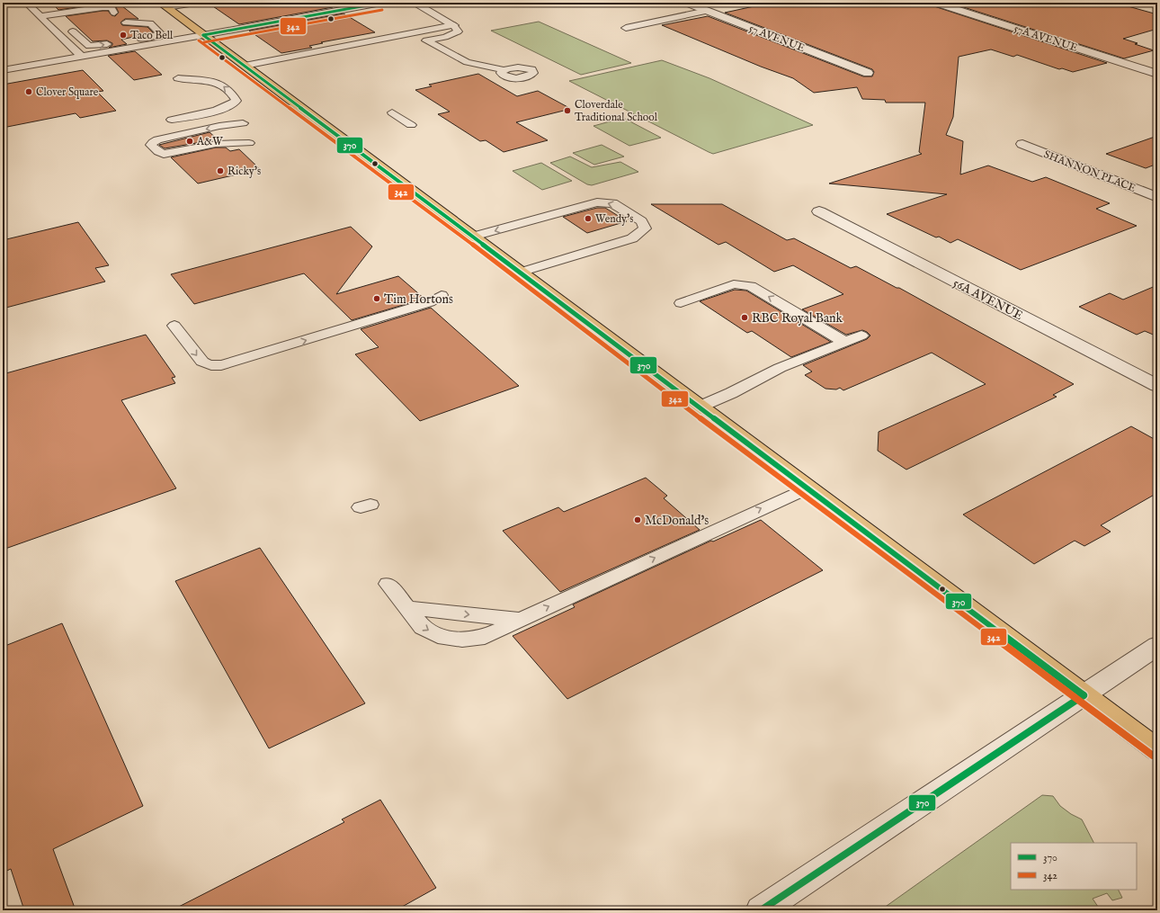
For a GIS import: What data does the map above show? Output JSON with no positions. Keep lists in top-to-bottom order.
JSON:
{
  "streets": {
    "street": [
      "57 AVENUE",
      "57A AVENUE",
      "SHANNON PLACE",
      "56A AVENUE"
    ]
  },
  "places": [
    "Taco Bell",
    "Clover Square",
    "Cloverdale Traditional School",
    "A&W",
    "Ricky's",
    "Wendy's",
    "Tim Hortons",
    "RBC Royal Bank",
    "McDonald's"
  ],
  "lines": ["transit line 370", "transit line 342"],
  "legend": ["370", "342"]
}
